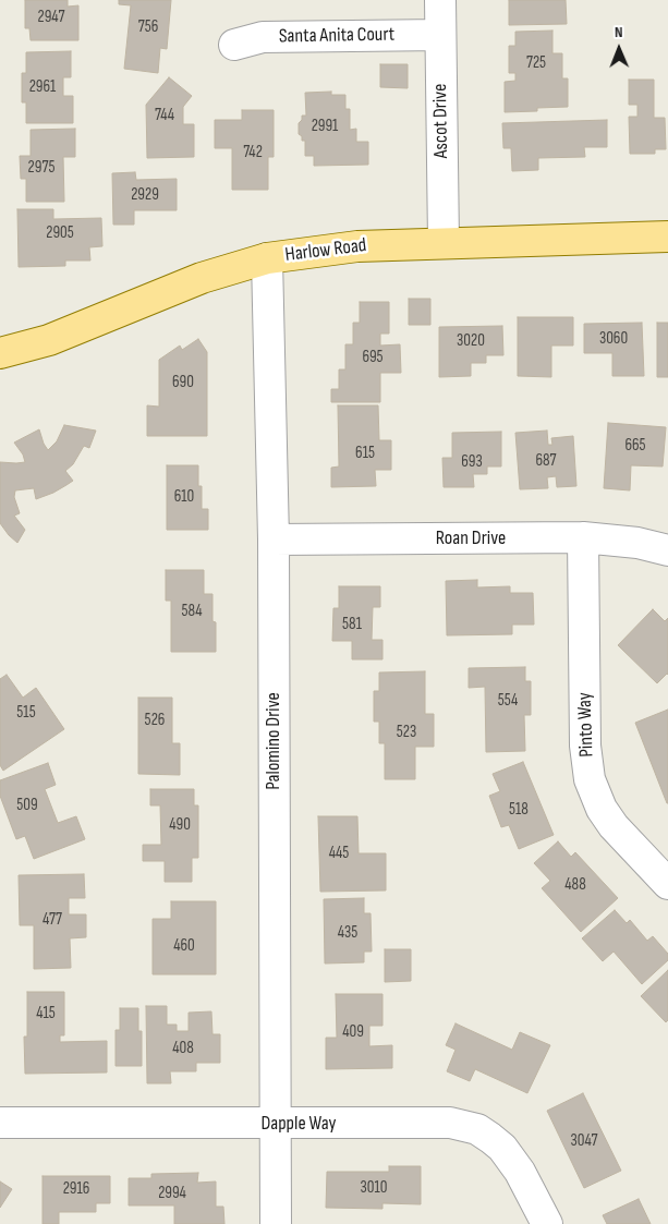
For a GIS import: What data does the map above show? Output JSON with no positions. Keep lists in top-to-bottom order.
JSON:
{
  "streets": {
    "main road": ["Harlow Road"],
    "street": [
      "Santa Anita Court",
      "Ascot Drive",
      "Roan Drive",
      "Pinto Way",
      "Palomino Drive",
      "Dapple Way"
    ]
  },
  "crossings": [
    ["Santa Anita Court", "Ascot Drive"],
    ["Ascot Drive", "Harlow Road"],
    ["Harlow Road", "Palomino Drive"],
    ["Roan Drive", "Pinto Way"],
    ["Roan Drive", "Palomino Drive"],
    ["Palomino Drive", "Dapple Way"]
  ],
  "house_numbers": [
    "2947",
    "756",
    "725",
    "2961",
    "744",
    "2991",
    "742",
    "2975",
    "2929",
    "2905",
    "3060",
    "3020",
    "695",
    "690",
    "665",
    "615",
    "687",
    "693",
    "610",
    "584",
    "581",
    "554",
    "515",
    "526",
    "523",
    "509",
    "518",
    "490",
    "445",
    "488",
    "477",
    "435",
    "460",
    "415",
    "409",
    "408",
    "3047",
    "3010",
    "2916",
    "2994"
  ],
  "north": "top"
}
